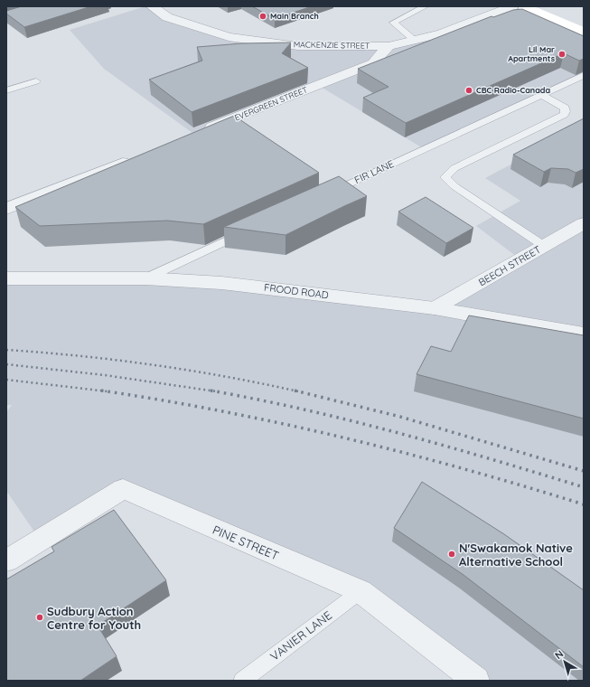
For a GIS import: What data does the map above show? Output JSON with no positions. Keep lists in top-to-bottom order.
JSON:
{
  "streets": {
    "street": [
      "MACKENZIE STREET",
      "EVERGREEN STREET",
      "BEECH STREET",
      "FROOD ROAD",
      "PINE STREET"
    ],
    "lane": ["FIR LANE", "VANIER LANE"]
  },
  "crossings": [
    ["MACKENZIE STREET", "EVERGREEN STREET"],
    ["BEECH STREET", "FROOD ROAD"],
    ["PINE STREET", "VANIER LANE"]
  ],
  "places": [
    "Main Branch",
    "Lil Mar Apartments",
    "CBC Radio-Canada",
    "N'Swakamok Native Alternative School",
    "Sudbury Action Centre for Youth"
  ],
  "north": "top left"
}
